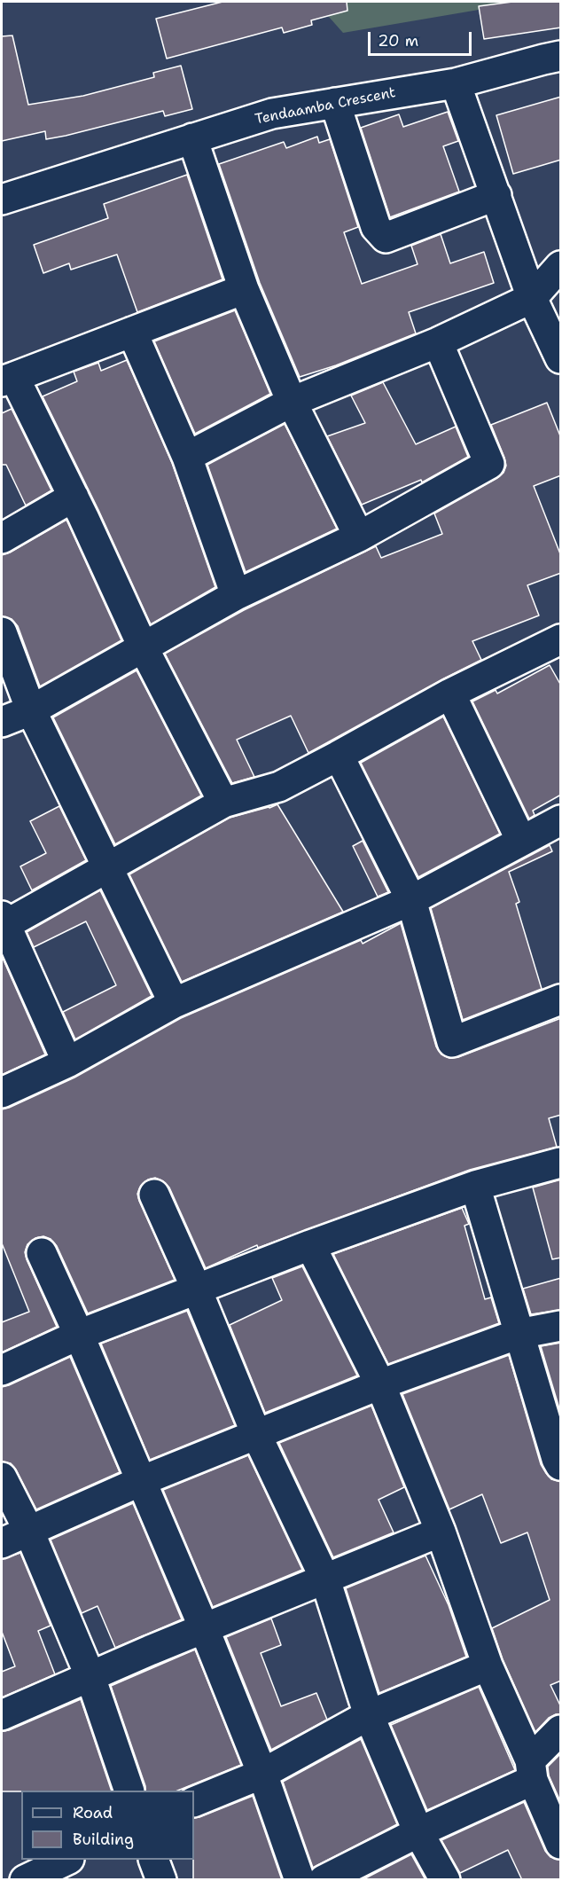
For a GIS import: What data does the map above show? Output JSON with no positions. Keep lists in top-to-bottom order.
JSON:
{
  "streets": {
    "street": ["Tendaamba Crescent"]
  },
  "legend": ["Road", "Building"],
  "scale_bar": "20 m"
}
